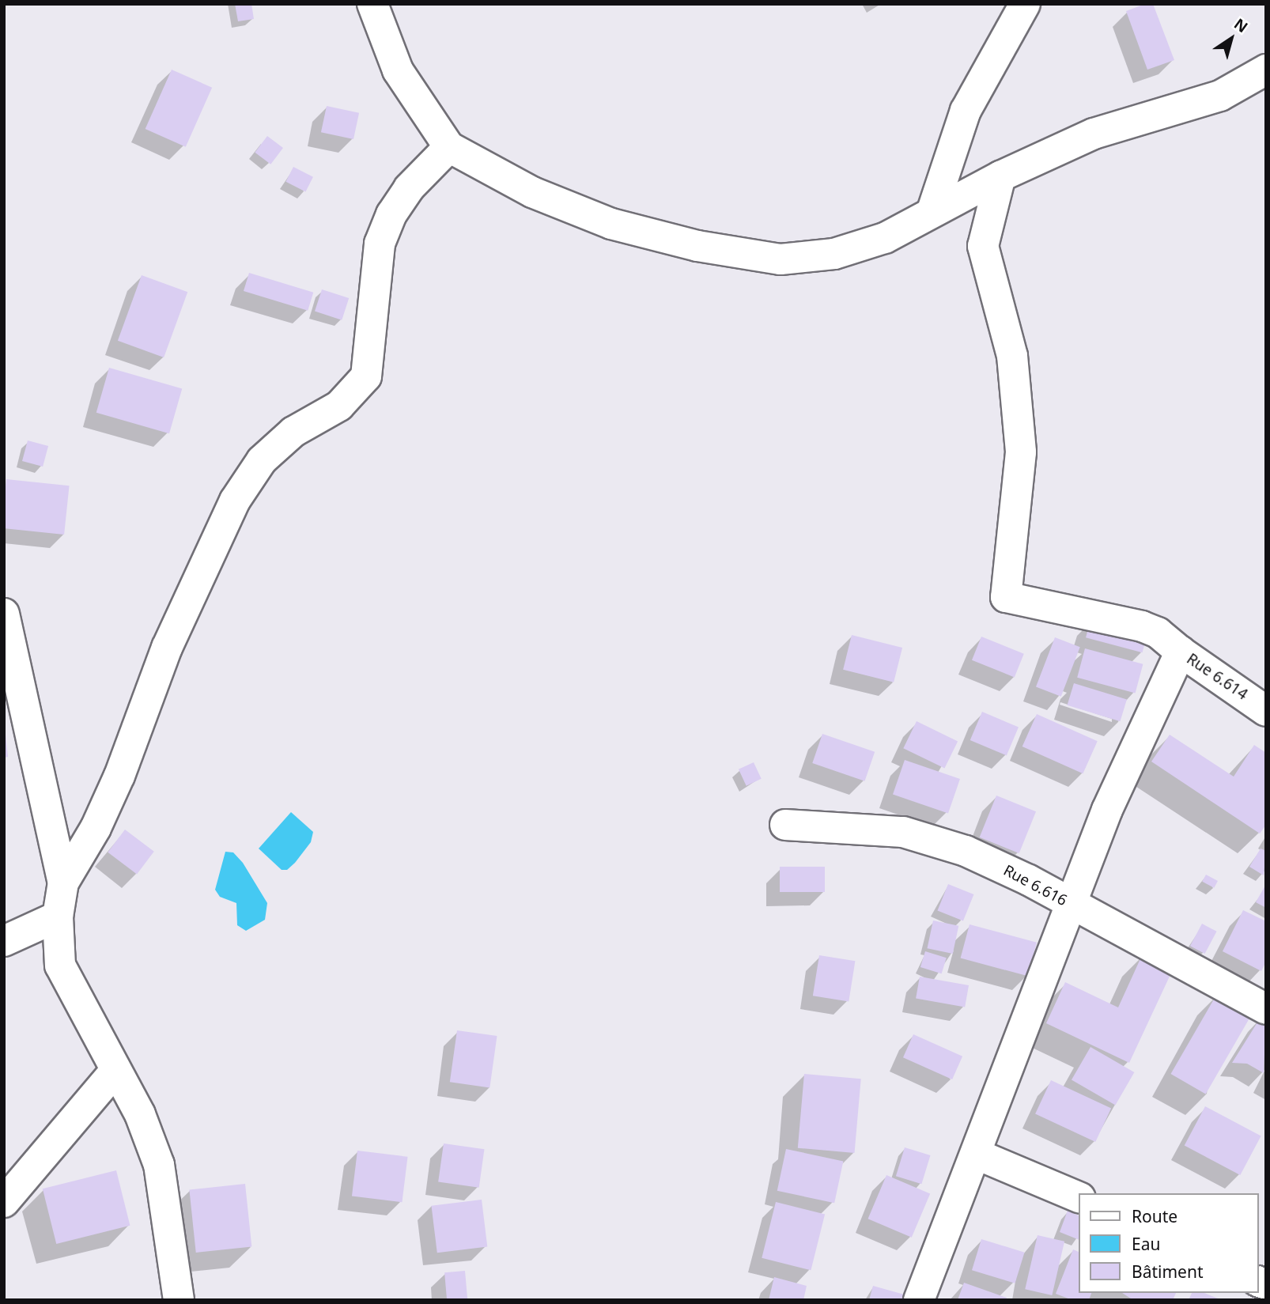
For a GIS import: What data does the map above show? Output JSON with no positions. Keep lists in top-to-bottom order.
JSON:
{
  "streets": {
    "street": ["Rue 6.614", "Rue 6.616"]
  },
  "legend": ["Route", "Eau", "Bâtiment"],
  "north": "top right"
}
